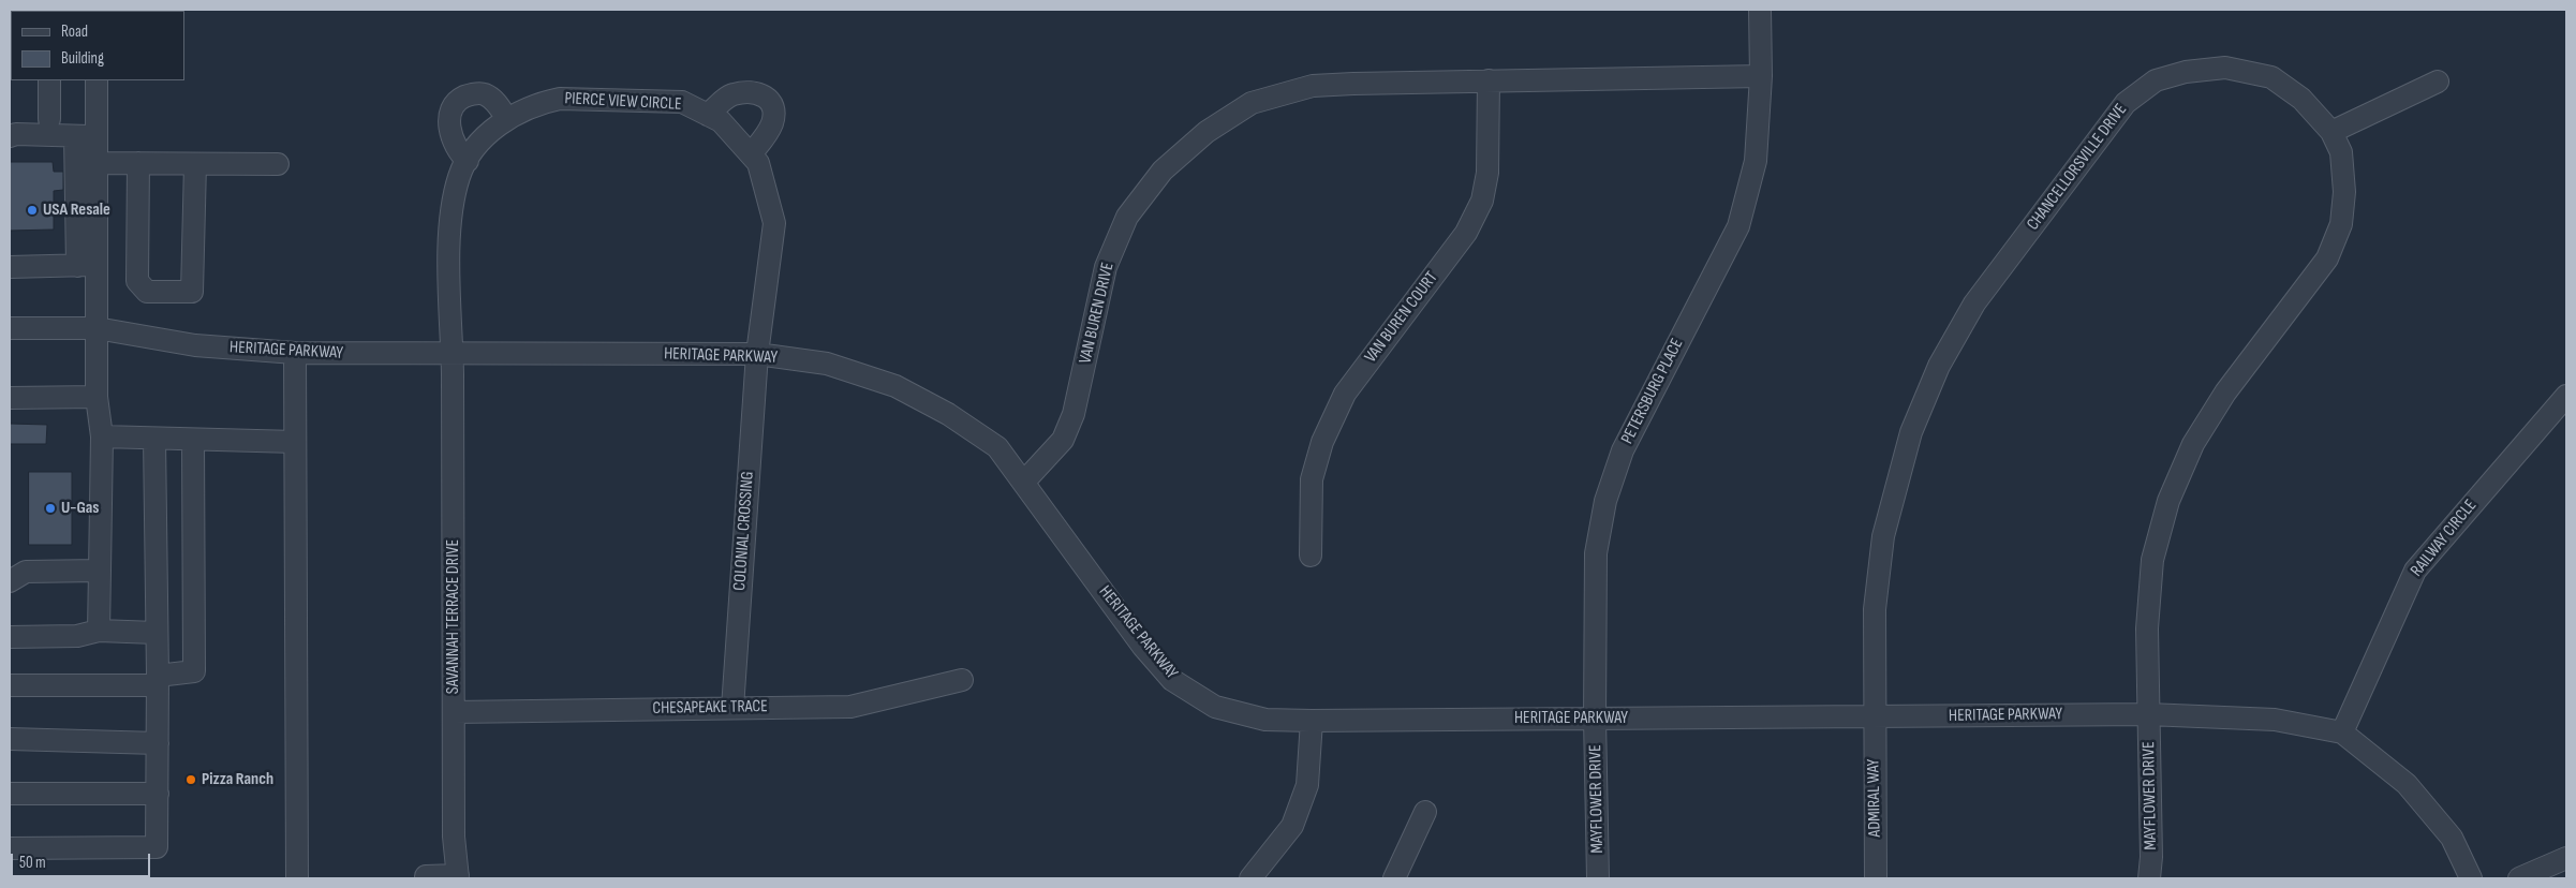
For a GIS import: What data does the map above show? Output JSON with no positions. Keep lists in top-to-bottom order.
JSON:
{
  "streets": {
    "street": [
      "PIERCE VIEW CIRCLE",
      "CHANCELLORSVILLE DRIVE",
      "VAN BUREN DRIVE",
      "VAN BUREN COURT",
      "HERITAGE PARKWAY",
      "PETERSBURG PLACE",
      "COLONIAL CROSSING",
      "RAILWAY CIRCLE",
      "SAVANNAH TERRACE DRIVE",
      "CHESAPEAKE TRACE",
      "MAYFLOWER DRIVE",
      "ADMIRAL WAY"
    ]
  },
  "crossings": [
    ["PIERCE VIEW CIRCLE", "HERITAGE PARKWAY"],
    ["PIERCE VIEW CIRCLE", "COLONIAL CROSSING"],
    ["PIERCE VIEW CIRCLE", "SAVANNAH TERRACE DRIVE"],
    ["CHANCELLORSVILLE DRIVE", "HERITAGE PARKWAY"],
    ["CHANCELLORSVILLE DRIVE", "MAYFLOWER DRIVE"],
    ["CHANCELLORSVILLE DRIVE", "ADMIRAL WAY"],
    ["VAN BUREN DRIVE", "VAN BUREN COURT"],
    ["VAN BUREN DRIVE", "HERITAGE PARKWAY"],
    ["HERITAGE PARKWAY", "PETERSBURG PLACE"],
    ["HERITAGE PARKWAY", "COLONIAL CROSSING"],
    ["HERITAGE PARKWAY", "RAILWAY CIRCLE"],
    ["HERITAGE PARKWAY", "SAVANNAH TERRACE DRIVE"],
    ["HERITAGE PARKWAY", "MAYFLOWER DRIVE"],
    ["HERITAGE PARKWAY", "ADMIRAL WAY"],
    ["PETERSBURG PLACE", "MAYFLOWER DRIVE"],
    ["COLONIAL CROSSING", "CHESAPEAKE TRACE"],
    ["SAVANNAH TERRACE DRIVE", "CHESAPEAKE TRACE"]
  ],
  "places": ["USA Resale", "U-Gas", "Pizza Ranch"],
  "legend": ["Road", "Building"],
  "scale_bar": "50 m"
}
